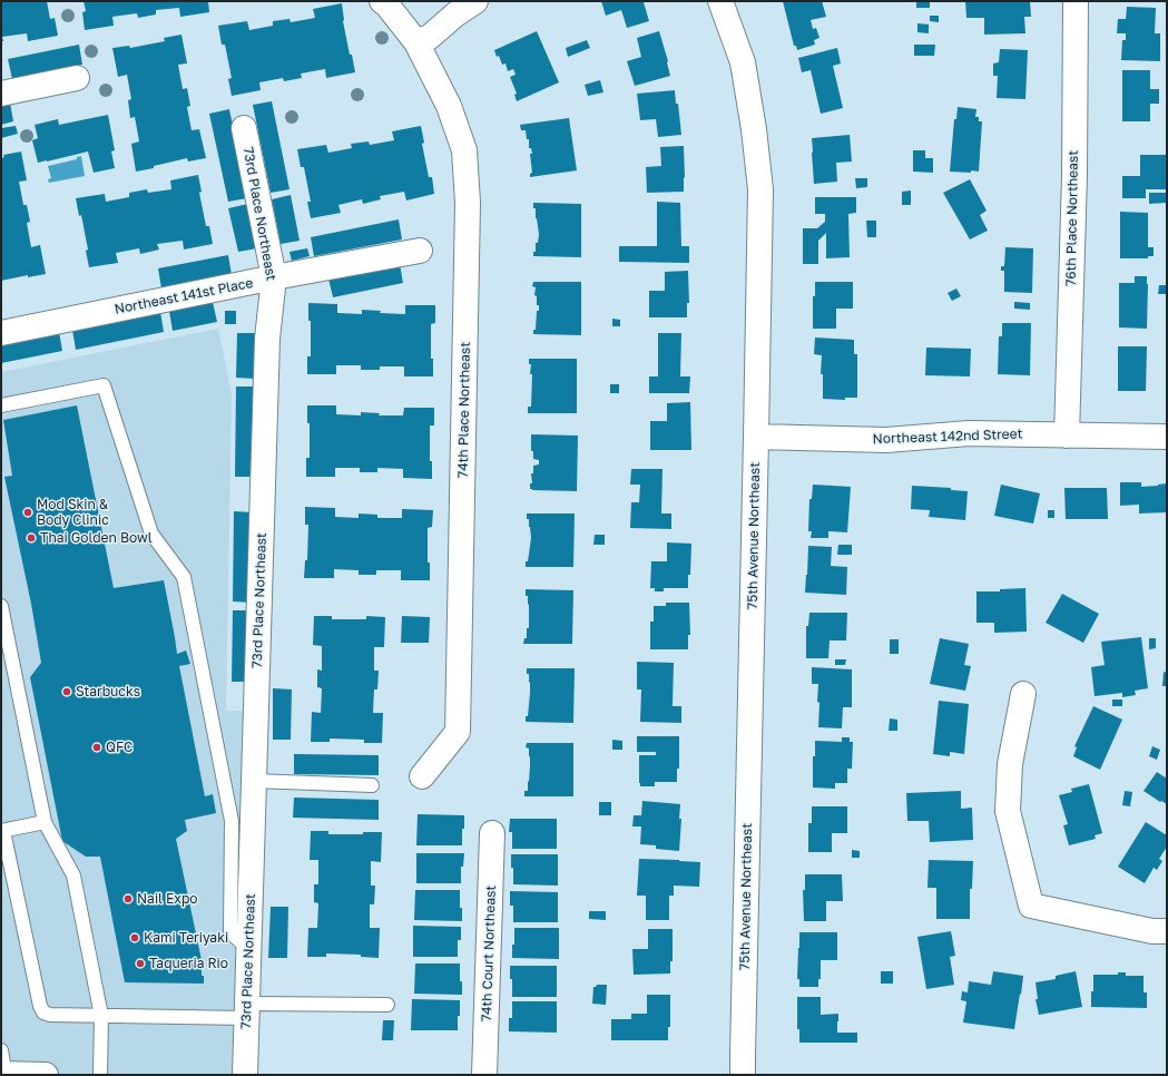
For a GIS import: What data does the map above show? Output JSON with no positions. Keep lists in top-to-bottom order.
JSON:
{
  "streets": {
    "street": [
      "73rd Place Northeast",
      "76th Place Northeast",
      "Northeast 141st Place",
      "74th Place Northeast",
      "Northeast 142nd Street",
      "75th Avenue Northeast",
      "74th Court Northeast"
    ]
  },
  "crossings": [
    ["73rd Place Northeast", "Northeast 141st Place"],
    ["76th Place Northeast", "Northeast 142nd Street"],
    ["Northeast 142nd Street", "75th Avenue Northeast"]
  ],
  "places": [
    "Mod Skin & Body Clinic",
    "Thai Golden Bowl",
    "Starbucks",
    "QFC",
    "Nail Expo",
    "Kami Teriyaki",
    "Taqueria Rio"
  ]
}
